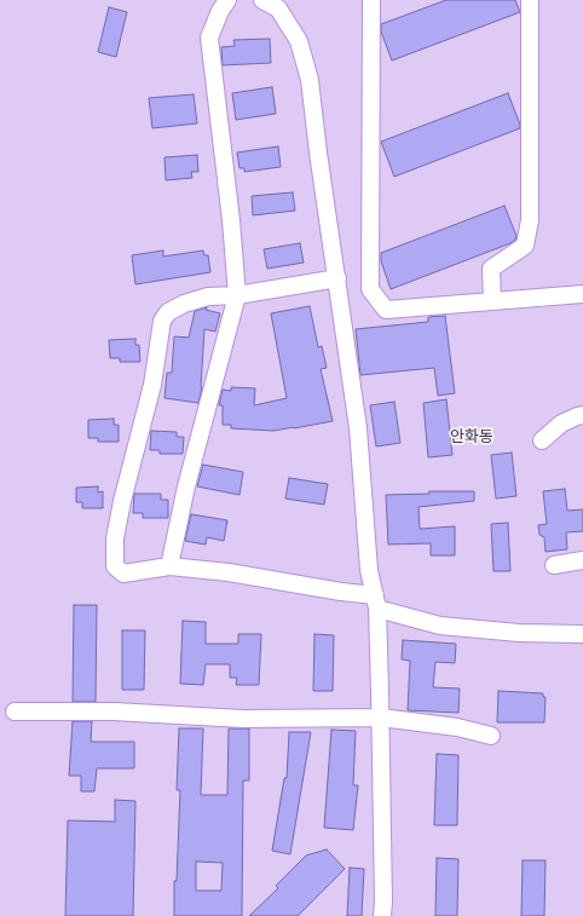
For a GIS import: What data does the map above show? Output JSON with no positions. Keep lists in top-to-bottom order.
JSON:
{
  "districts": ["안화동"]
}
